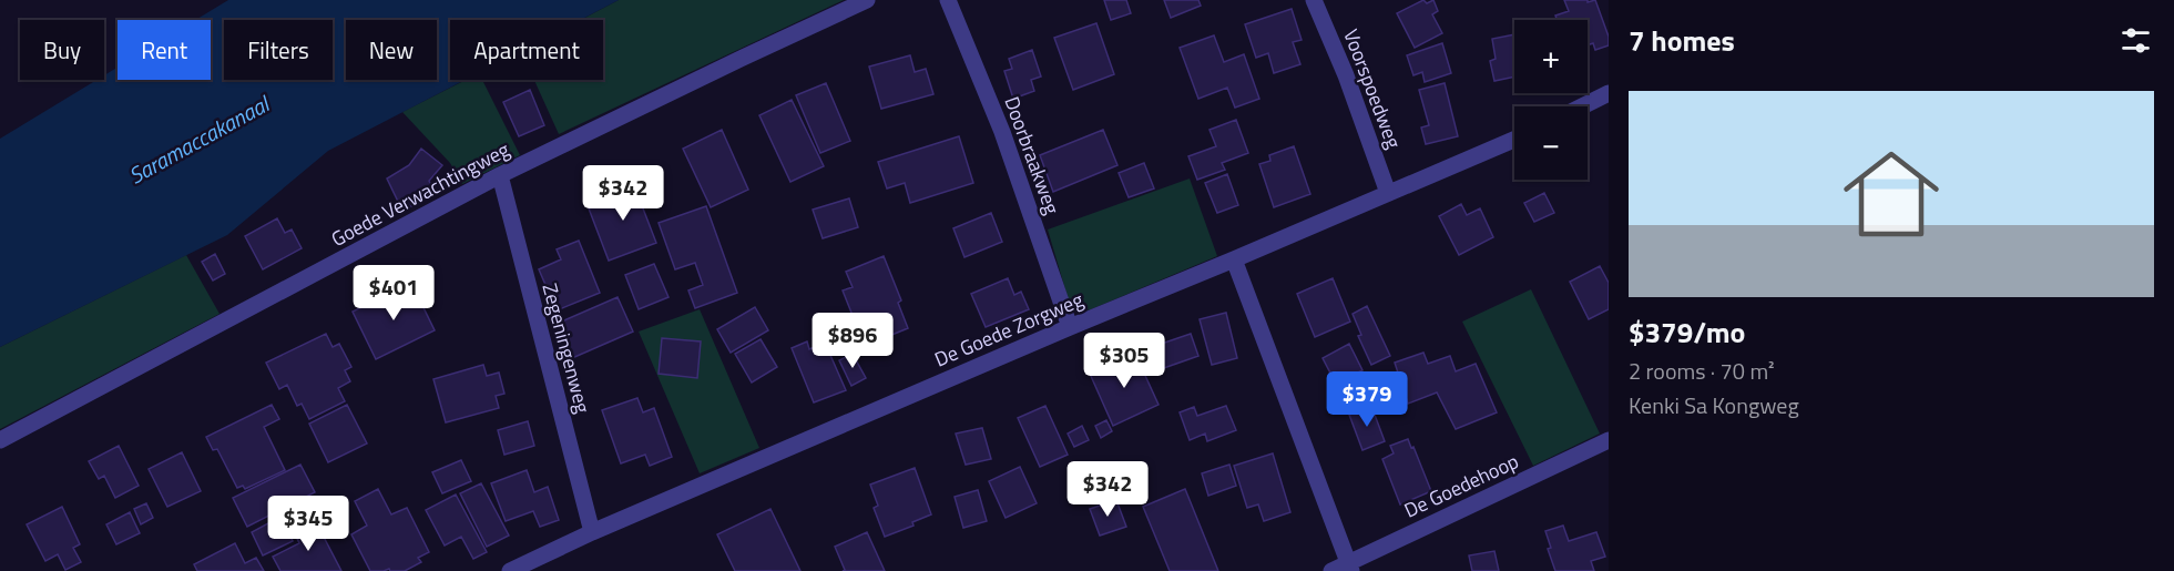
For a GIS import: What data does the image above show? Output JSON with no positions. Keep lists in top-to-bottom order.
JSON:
{
  "streets": {
    "street": [
      "Voorspoedweg",
      "Doorbraakweg",
      "Goede Verwachtingweg",
      "De Goede Zorgweg",
      "Zegeningenweg",
      "De Goedehoop"
    ]
  },
  "crossings": [
    ["Voorspoedweg", "De Goede Zorgweg"],
    ["Doorbraakweg", "De Goede Zorgweg"],
    ["Goede Verwachtingweg", "Zegeningenweg"],
    ["De Goede Zorgweg", "Zegeningenweg"]
  ],
  "water": ["Saramaccakanaal"],
  "page": {
    "heading": "7 homes",
    "map_buttons": ["+", "−"],
    "chip": [
      "Buy",
      "Rent",
      "Filters",
      "New",
      "Apartment"
    ],
    "list": [
      {
        "name": "$379/mo",
        "note": "2 rooms · 70 m² · Kenki Sa Kongweg"
      }
    ],
    "price": [
      "$342",
      "$401",
      "$896",
      "$305",
      "$379",
      "$342",
      "$345"
    ]
  }
}
